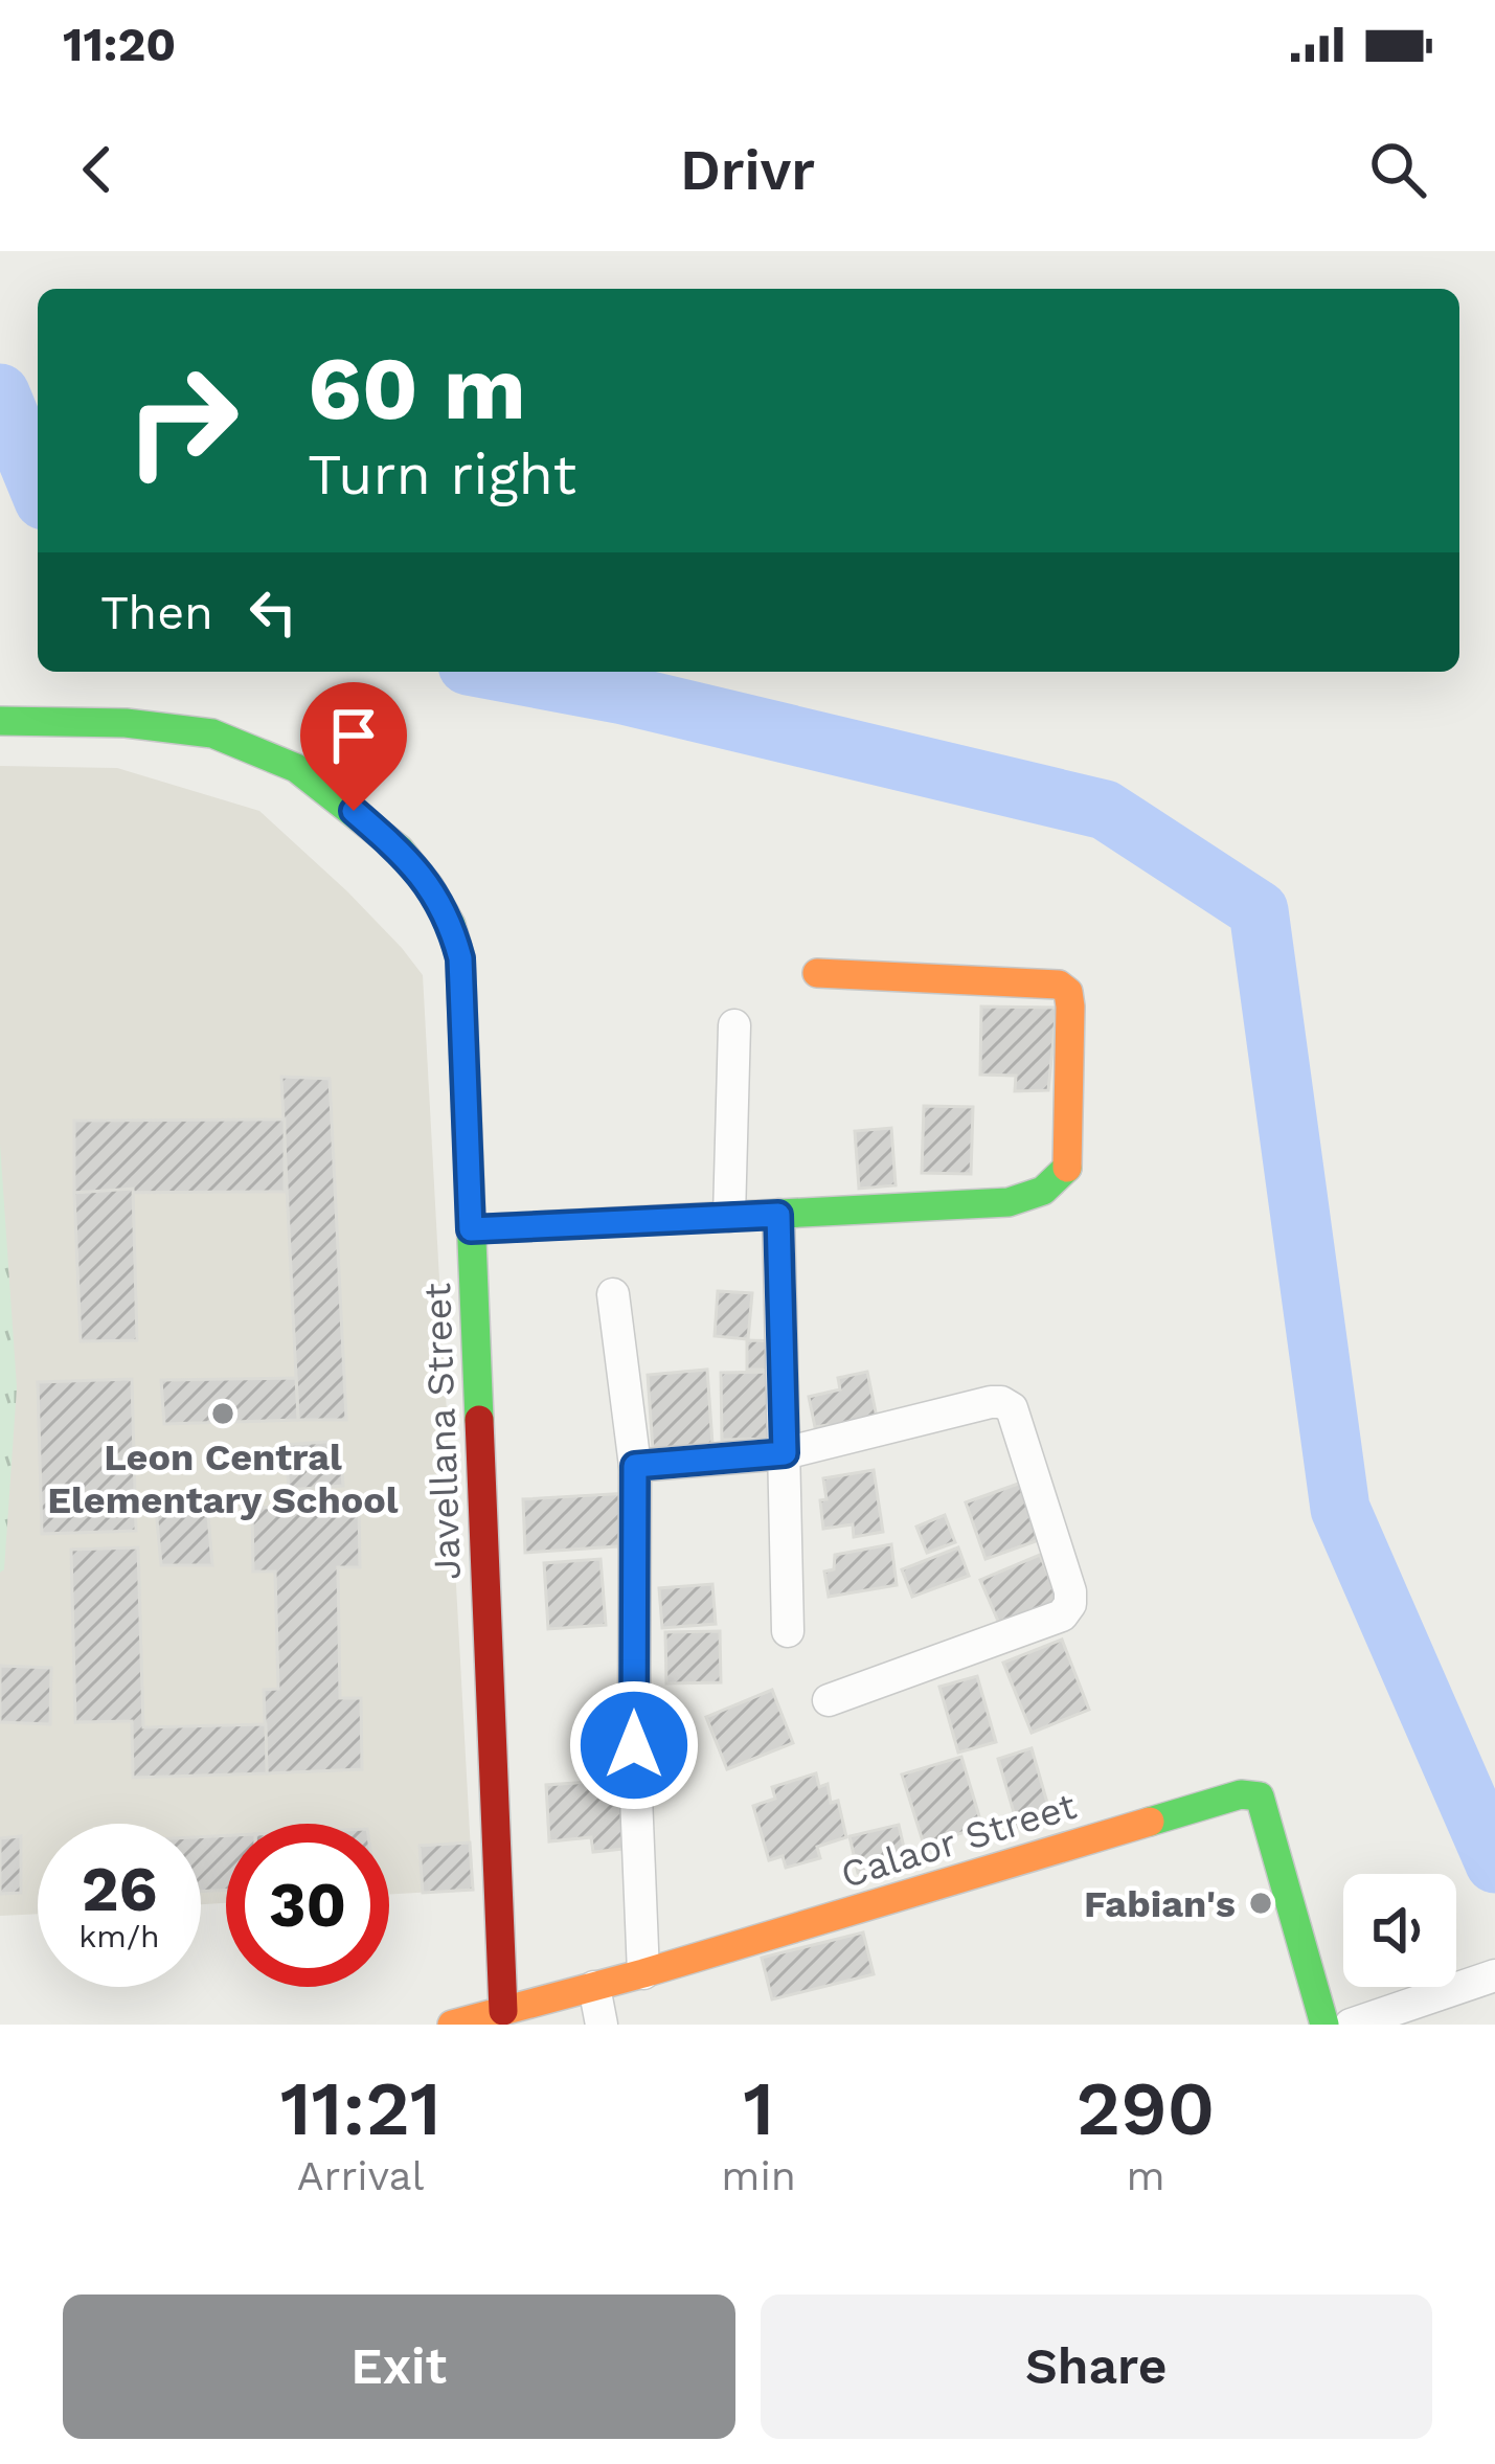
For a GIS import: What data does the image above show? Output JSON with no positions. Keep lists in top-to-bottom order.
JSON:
{
  "streets": {
    "street": ["Javellana Street", "Calaor Street"]
  },
  "crossings": [
    ["Javellana Street", "Calaor Street"]
  ],
  "places": ["Leon Central Elementary School", "Fabian's"],
  "page": {
    "status": "11:20",
    "header": "Drivr",
    "turn": ["60 m", "Turn right"],
    "then": "Then",
    "speed": "26 km/h",
    "limit": "30",
    "eta": [
      "11:21",
      "Arrival",
      "1",
      "min",
      "290",
      "m"
    ],
    "buttons": ["Exit", "Share"]
  }
}
